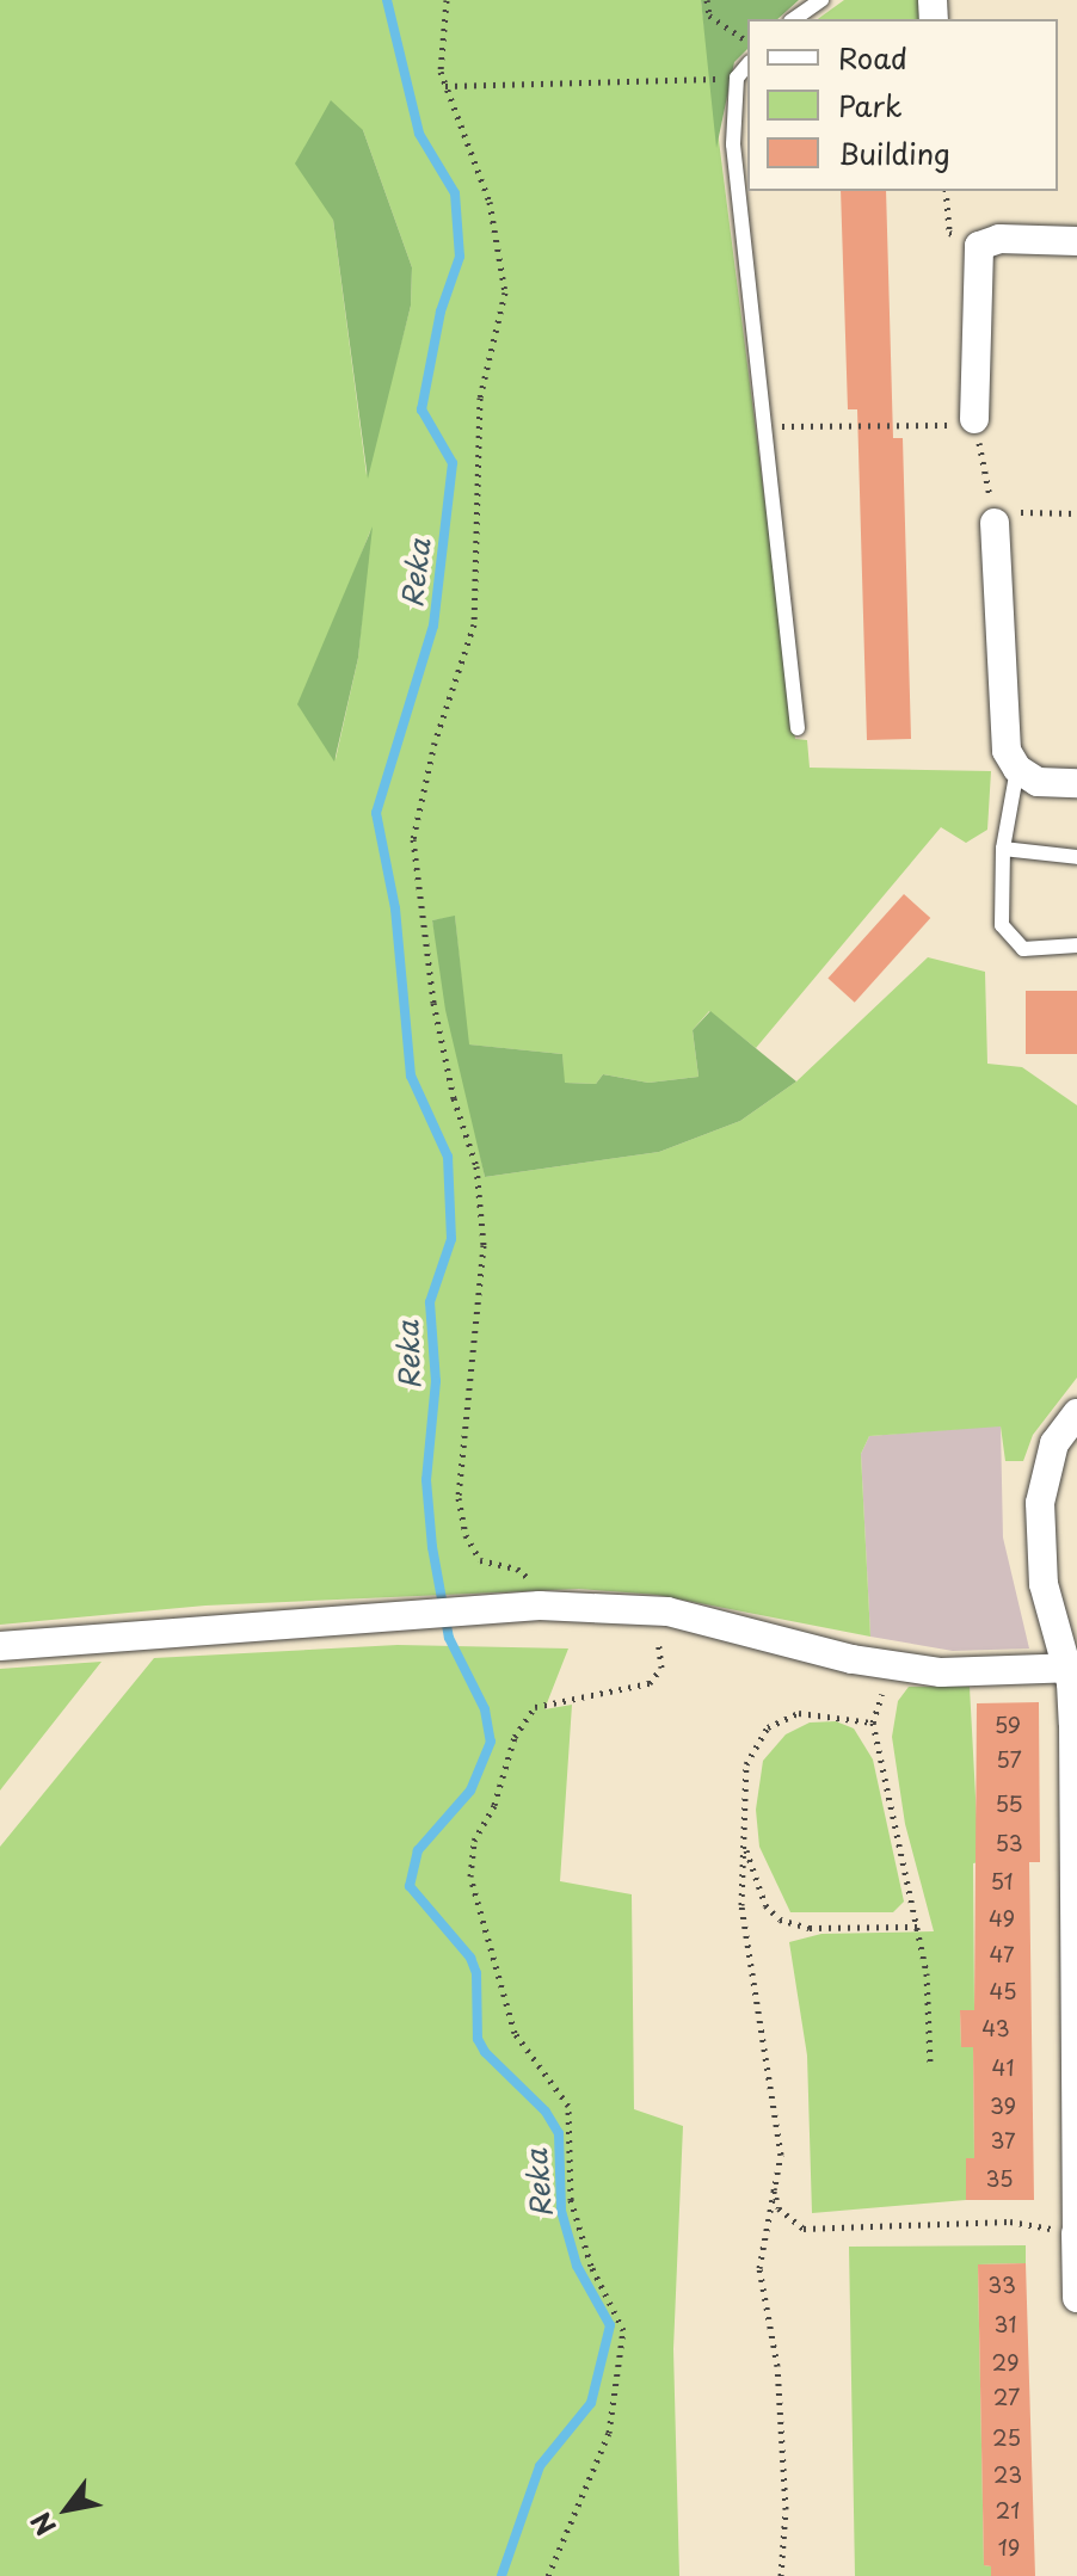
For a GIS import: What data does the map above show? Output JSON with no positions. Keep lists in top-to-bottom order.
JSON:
{
  "water": ["Reka"],
  "house_numbers": [
    "59",
    "57",
    "55",
    "53",
    "51",
    "49",
    "47",
    "45",
    "43",
    "41",
    "39",
    "37",
    "35",
    "33",
    "31",
    "29",
    "27",
    "25",
    "23",
    "21",
    "19"
  ],
  "legend": ["Road", "Park", "Building"],
  "north": "bottom left"
}
